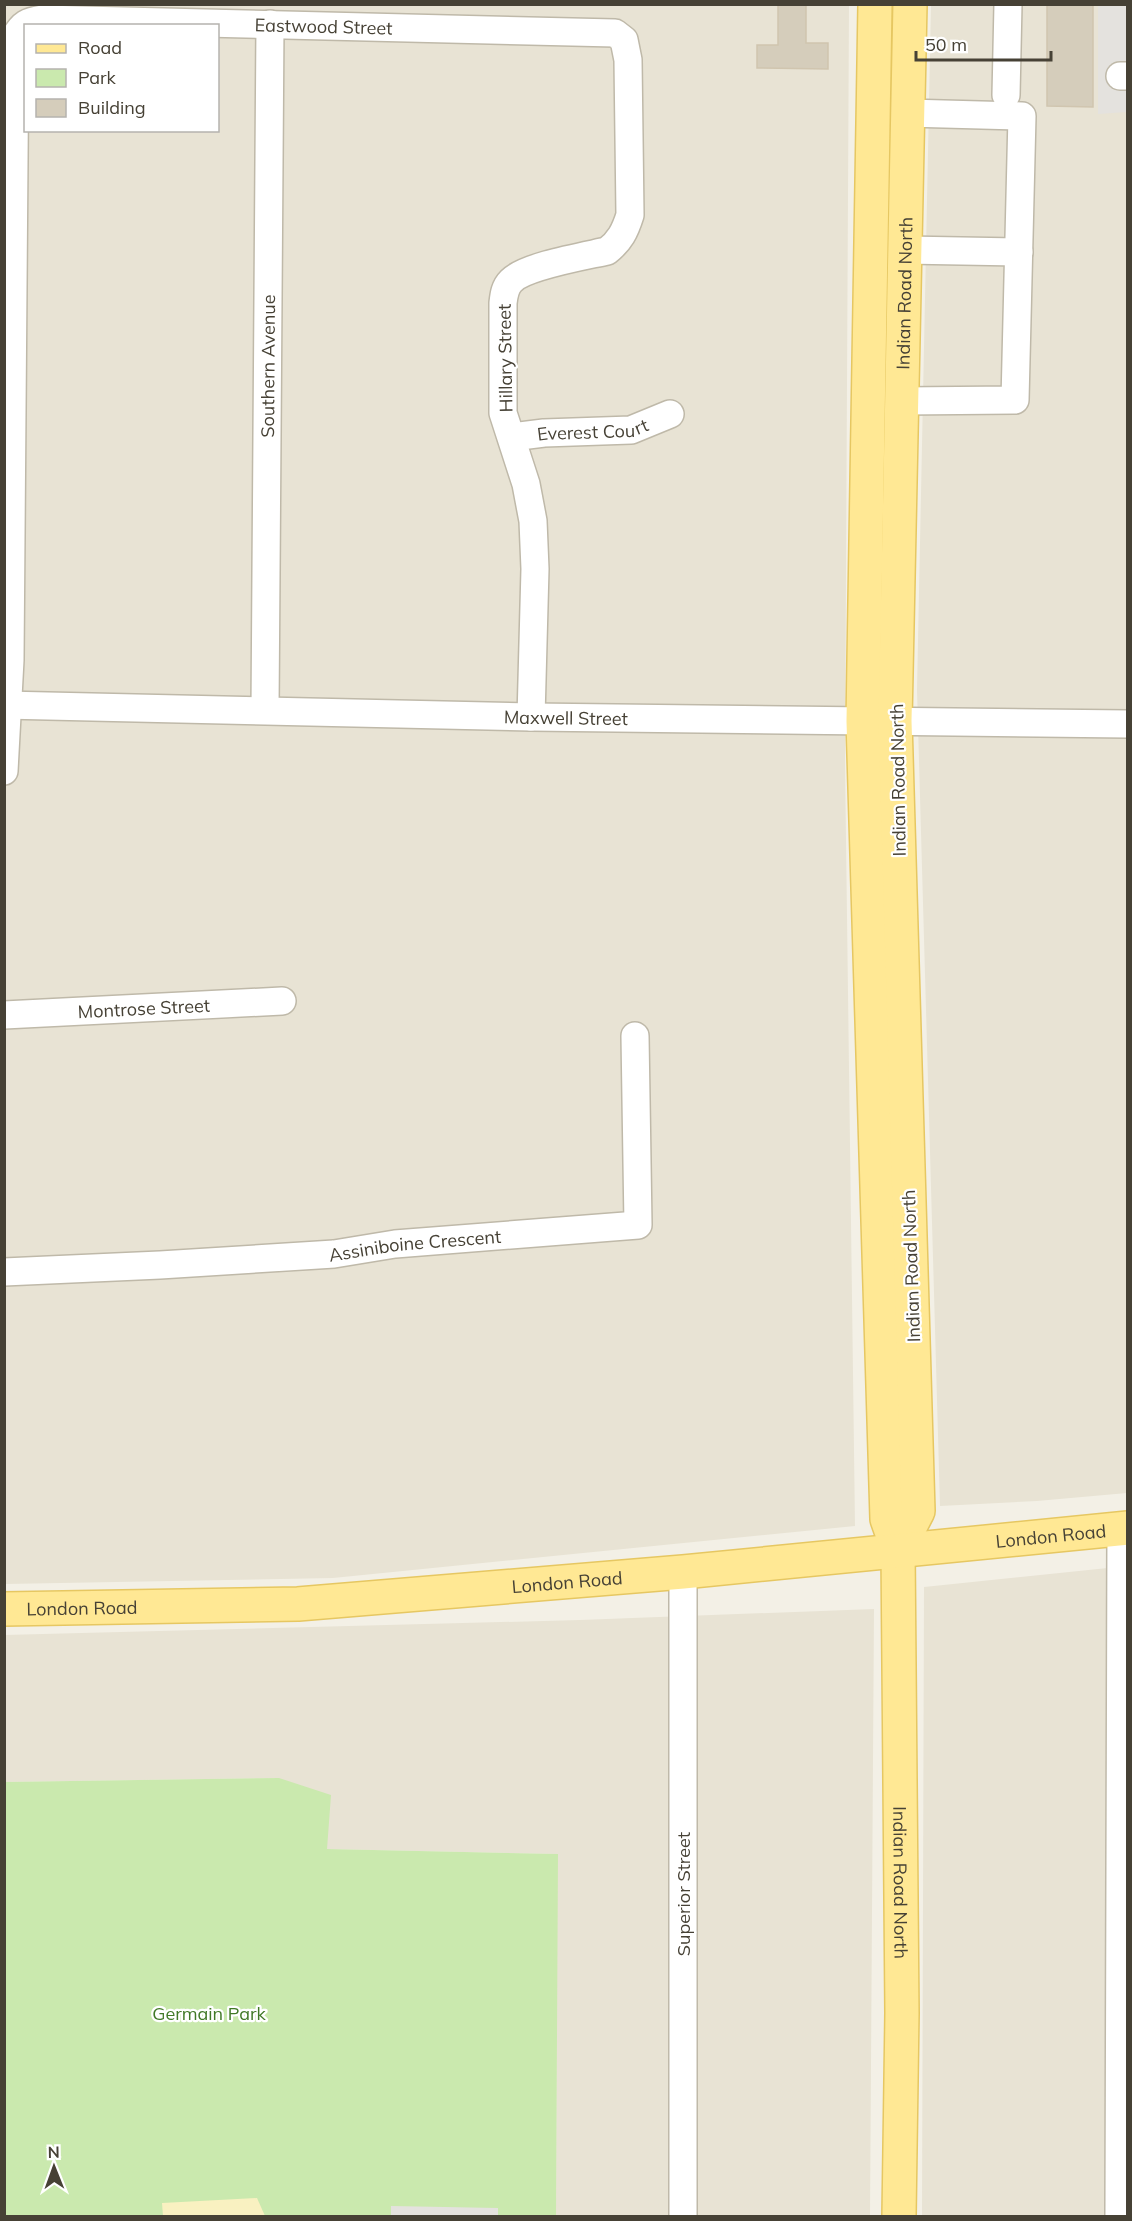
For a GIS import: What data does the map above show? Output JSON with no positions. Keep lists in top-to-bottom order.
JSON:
{
  "streets": {
    "main road": ["Indian Road North", "London Road"],
    "street": [
      "Eastwood Street",
      "Hillary Street",
      "Southern Avenue",
      "Everest Court",
      "Maxwell Street",
      "Montrose Street",
      "Assiniboine Crescent",
      "Superior Street"
    ]
  },
  "crossings": [
    ["Eastwood Street", "Hillary Street"],
    ["Eastwood Street", "Southern Avenue"],
    ["Indian Road North", "Maxwell Street"],
    ["Indian Road North", "London Road"],
    ["Hillary Street", "Everest Court"],
    ["Hillary Street", "Maxwell Street"],
    ["Southern Avenue", "Maxwell Street"],
    ["London Road", "Superior Street"]
  ],
  "parks": ["Germain Park"],
  "legend": ["Road", "Park", "Building"],
  "scale_bar": "50 m",
  "north": "top"
}
